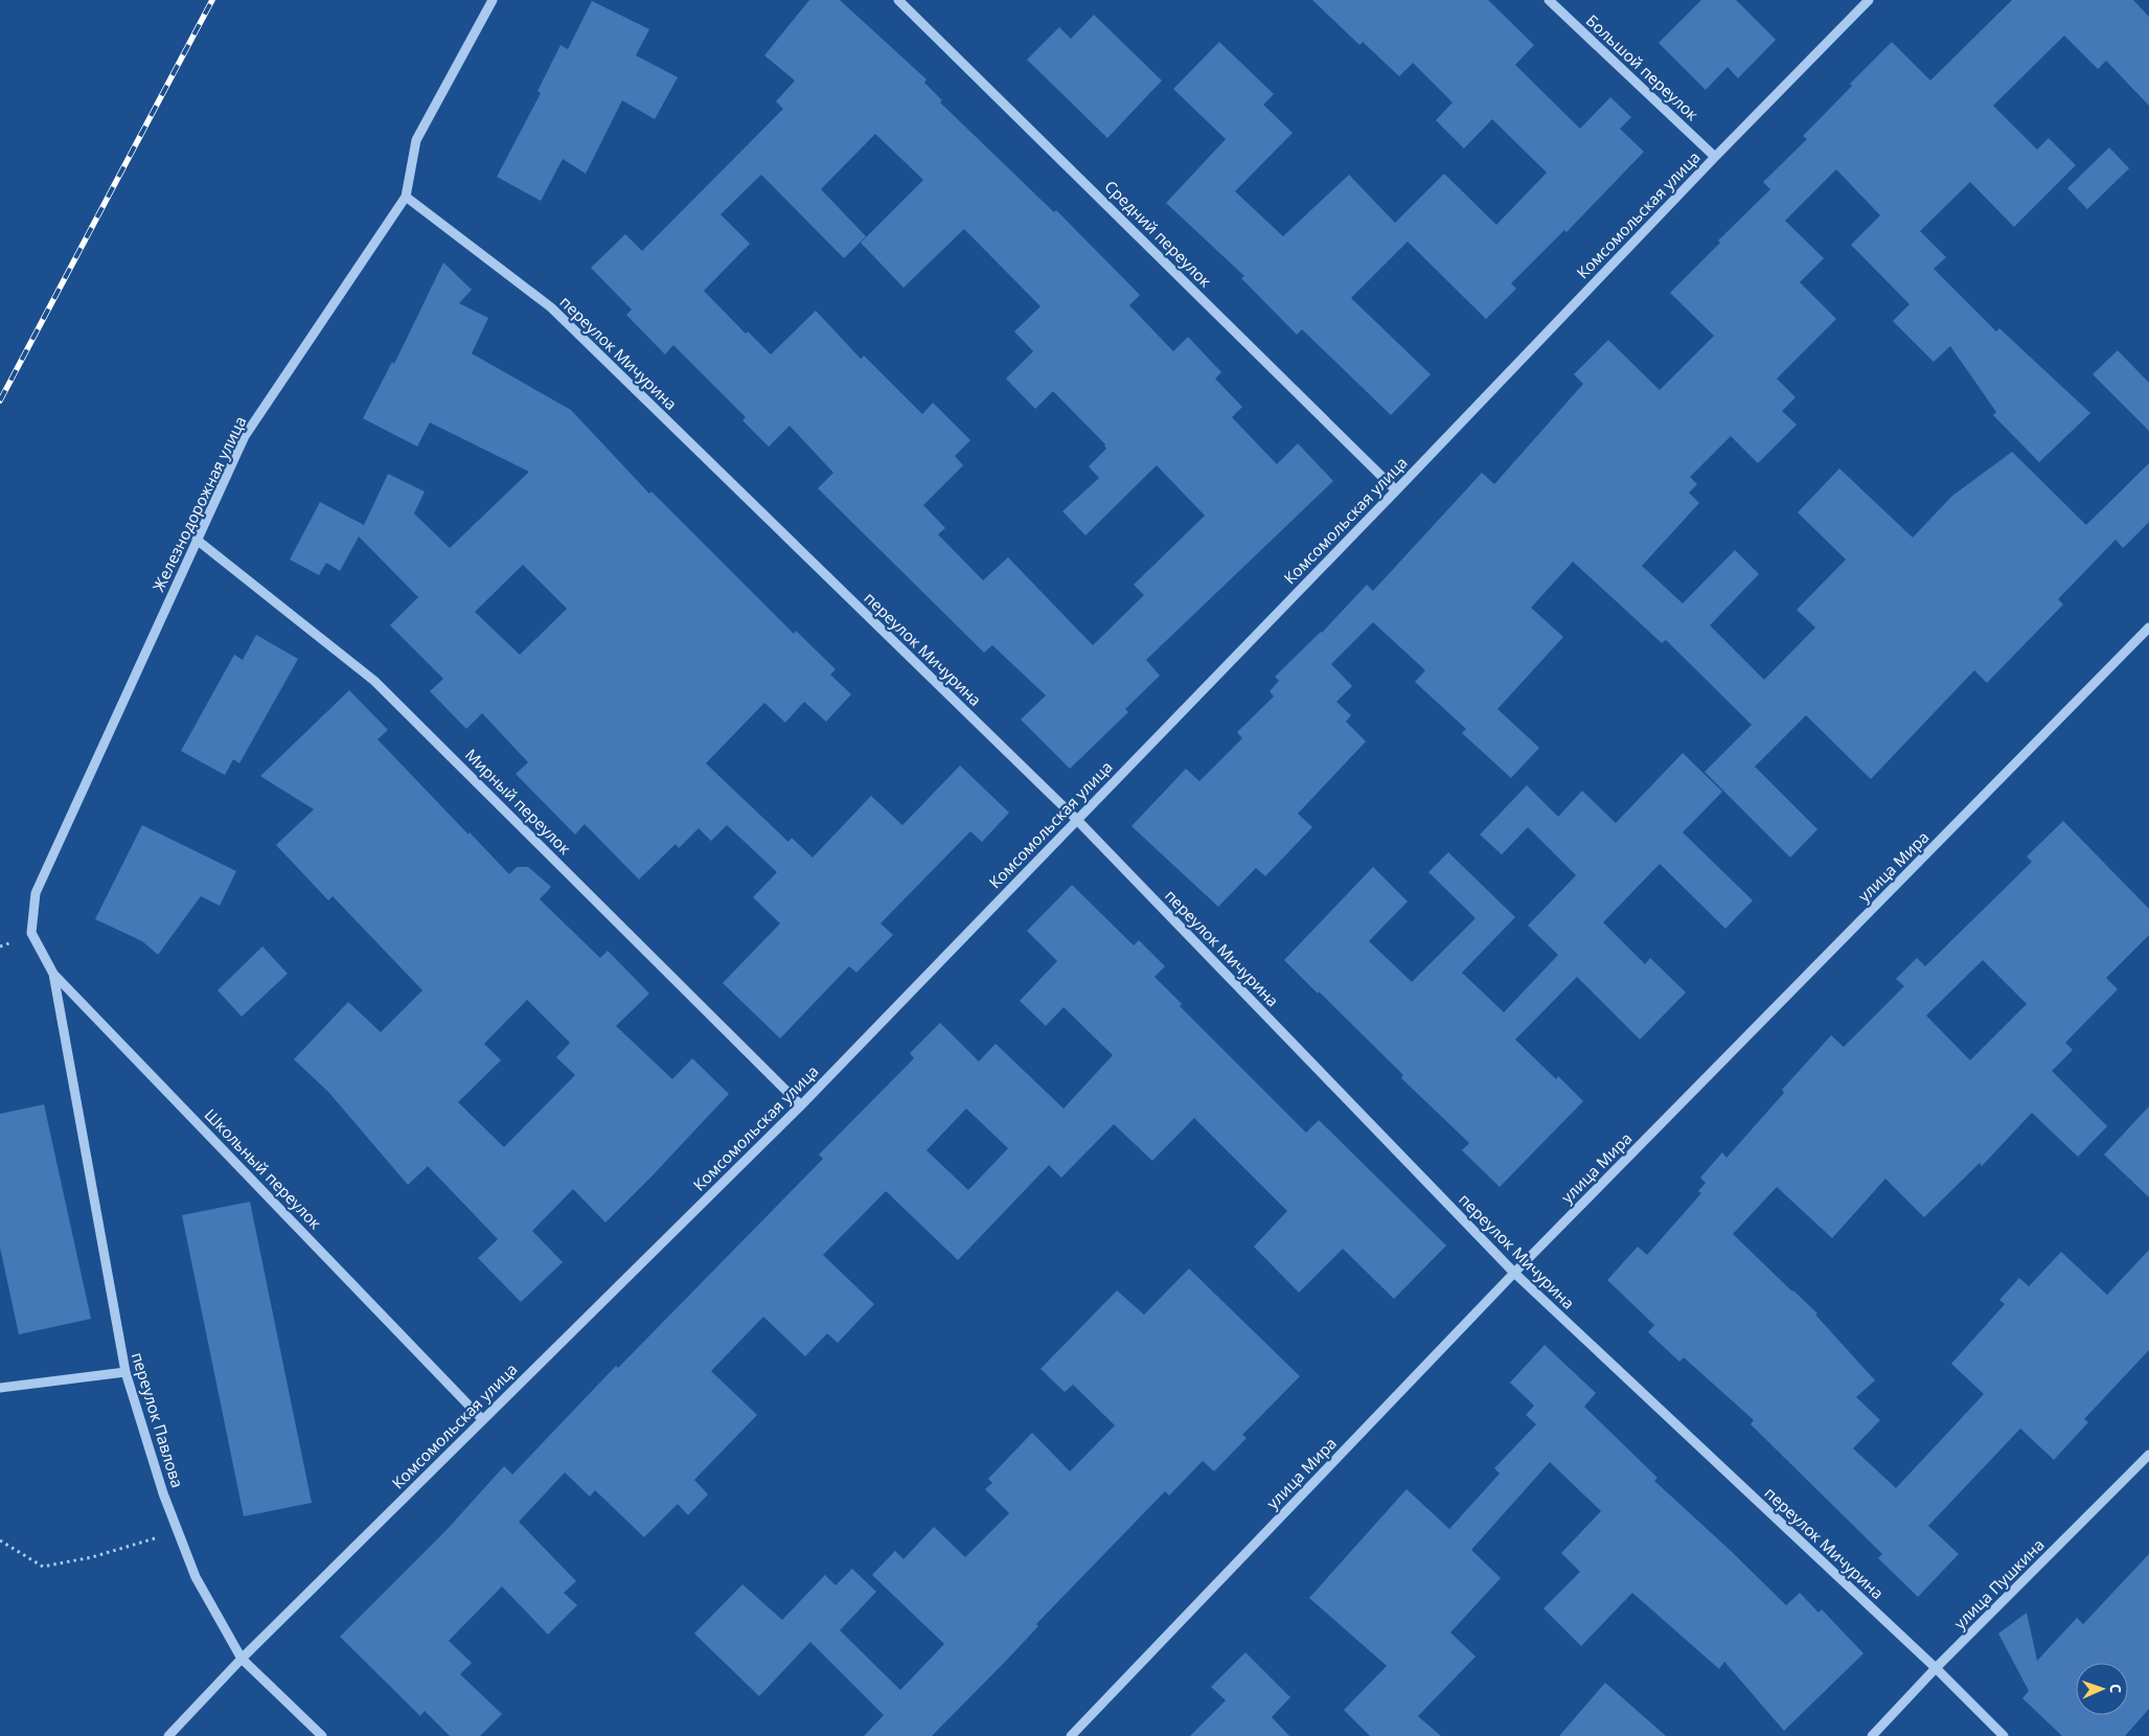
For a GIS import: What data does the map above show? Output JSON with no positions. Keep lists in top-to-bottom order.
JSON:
{
  "streets": {
    "street": [
      "Большой переулок",
      "Комсомольская улица",
      "Средний переулок",
      "переулок Мичурина",
      "Железнодорожная улица",
      "Мирный переулок",
      "улица Мира",
      "Школьный переулок",
      "переулок Павлова",
      "улица Пушкина"
    ]
  },
  "crossings": [
    ["Большой переулок", "Комсомольская улица"],
    ["Комсомольская улица", "Средний переулок"],
    ["Комсомольская улица", "переулок Мичурина"],
    ["Комсомольская улица", "Мирный переулок"],
    ["Комсомольская улица", "Школьный переулок"],
    ["Комсомольская улица", "переулок Павлова"],
    ["переулок Мичурина", "Железнодорожная улица"],
    ["переулок Мичурина", "улица Мира"],
    ["переулок Мичурина", "улица Пушкина"],
    ["Железнодорожная улица", "Мирный переулок"],
    ["Железнодорожная улица", "Школьный переулок"],
    ["Школьный переулок", "переулок Павлова"]
  ],
  "north": "right"
}
